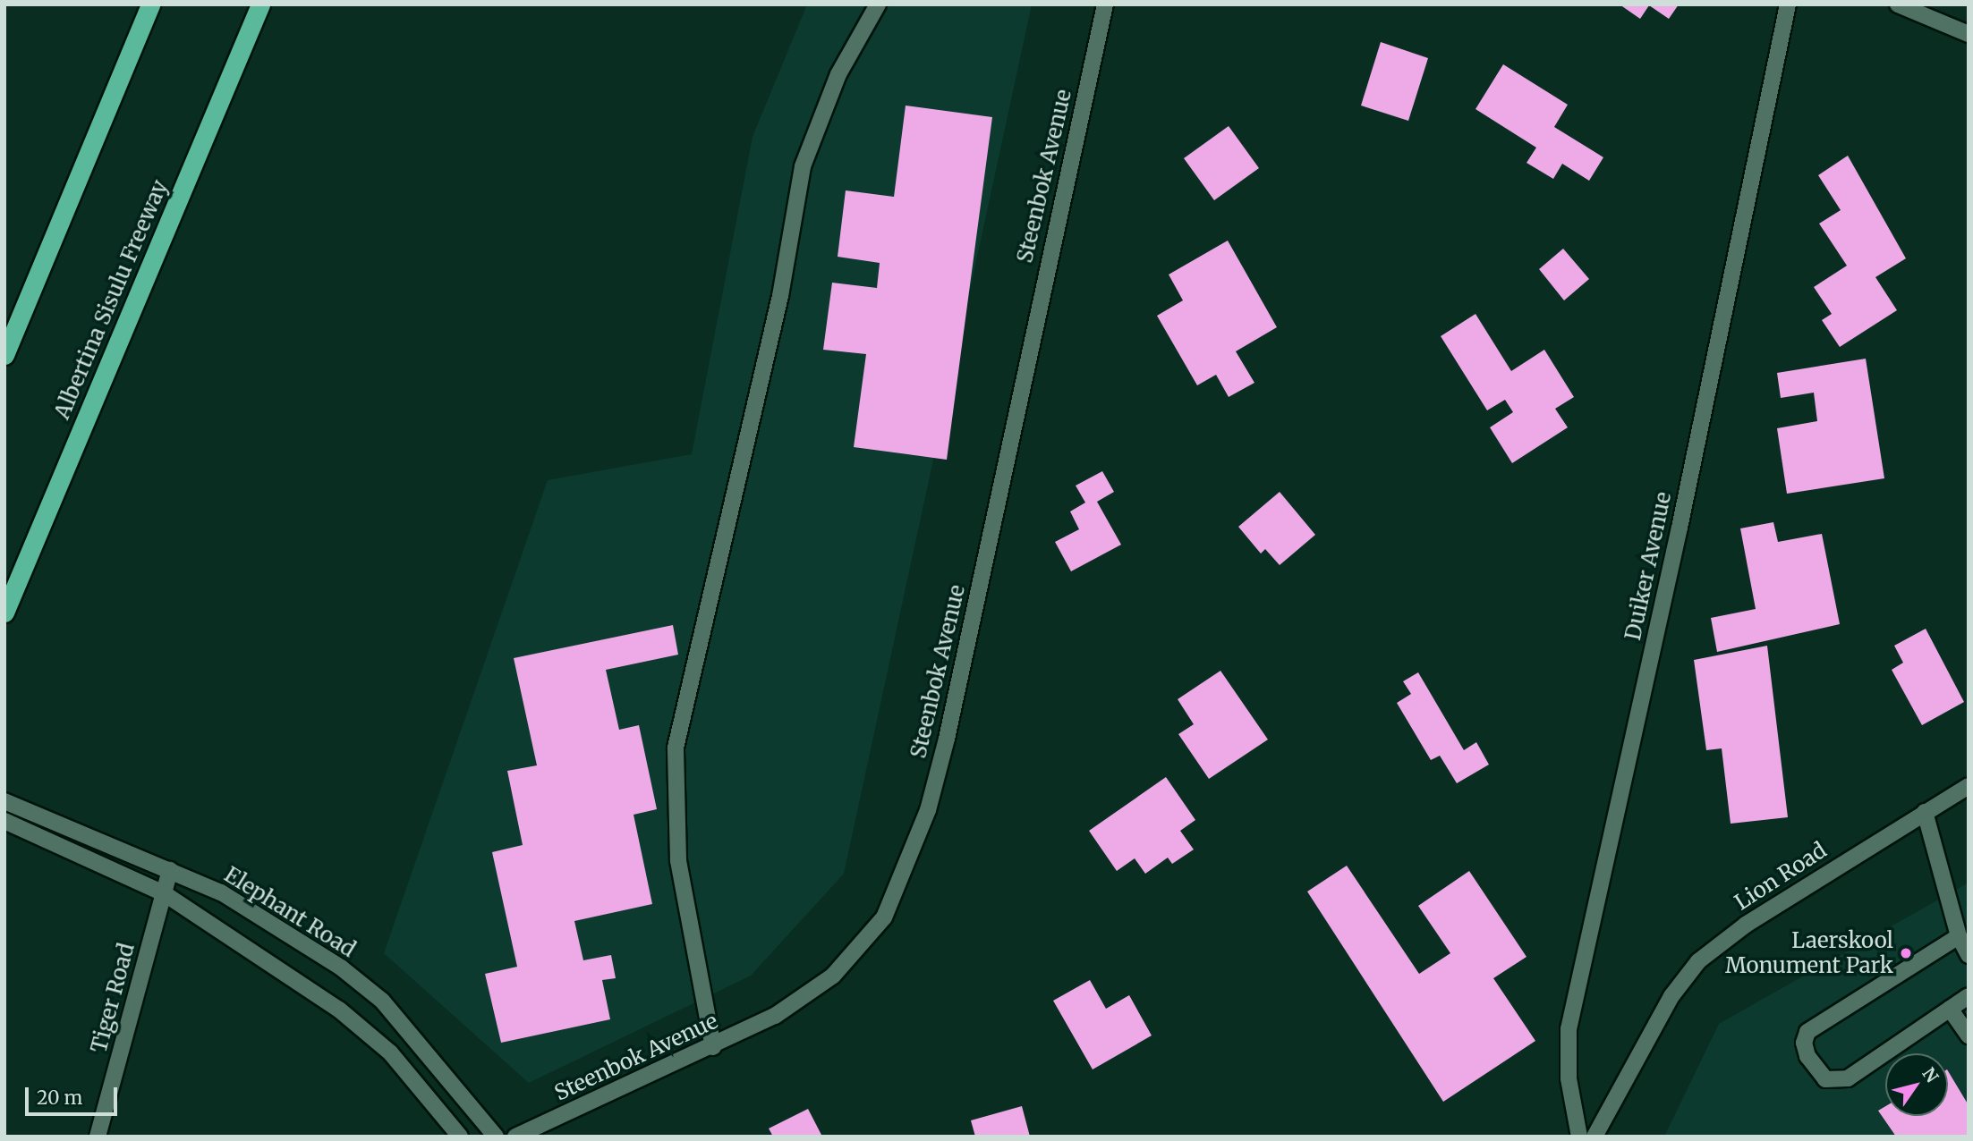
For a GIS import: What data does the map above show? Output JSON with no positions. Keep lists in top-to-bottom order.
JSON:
{
  "streets": {
    "highway": ["Albertina Sisulu Freeway"],
    "street": [
      "Steenbok Avenue",
      "Duiker Avenue",
      "Lion Road",
      "Elephant Road",
      "Tiger Road"
    ]
  },
  "crossings": [
    ["Elephant Road", "Tiger Road"]
  ],
  "places": ["Laerskool Monument Park"],
  "scale_bar": "20 m",
  "north": "top right"
}
